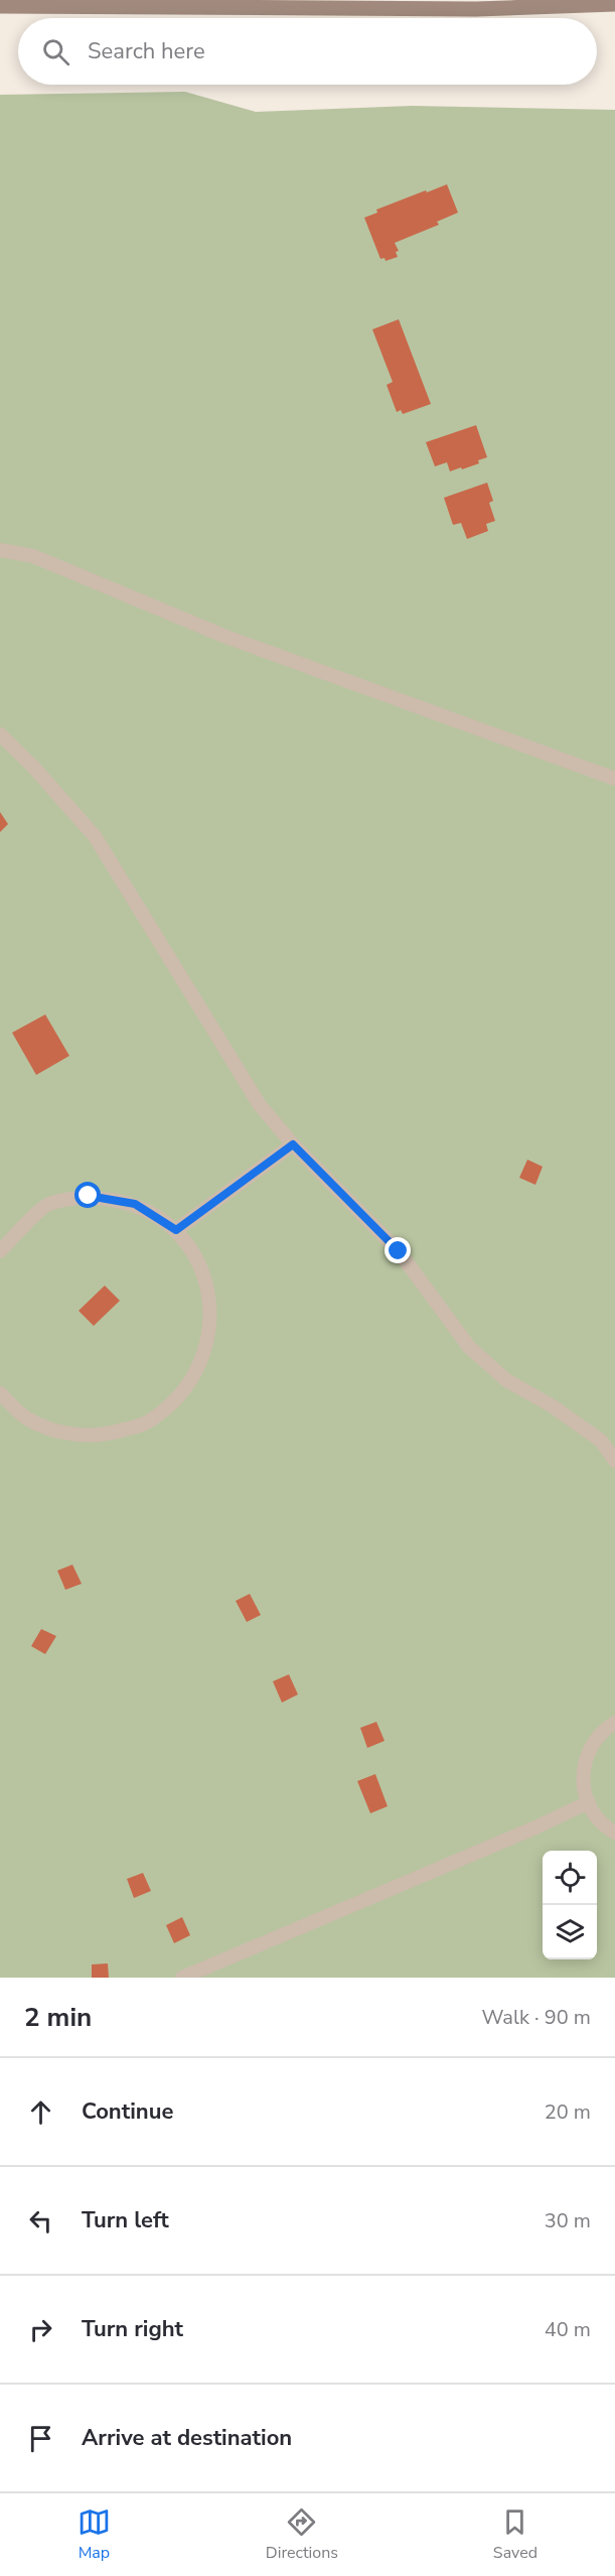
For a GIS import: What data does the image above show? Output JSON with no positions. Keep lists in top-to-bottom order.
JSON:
{
  "page": {
    "search": "Search here",
    "heading": ["2 min", "Walk · 90 m"],
    "list": [
      ["Continue", "20 m"],
      ["Turn left", "30 m"],
      ["Turn right", "40 m"],
      "Arrive at destination"
    ],
    "nav": ["Map", "Directions", "Saved"]
  }
}
